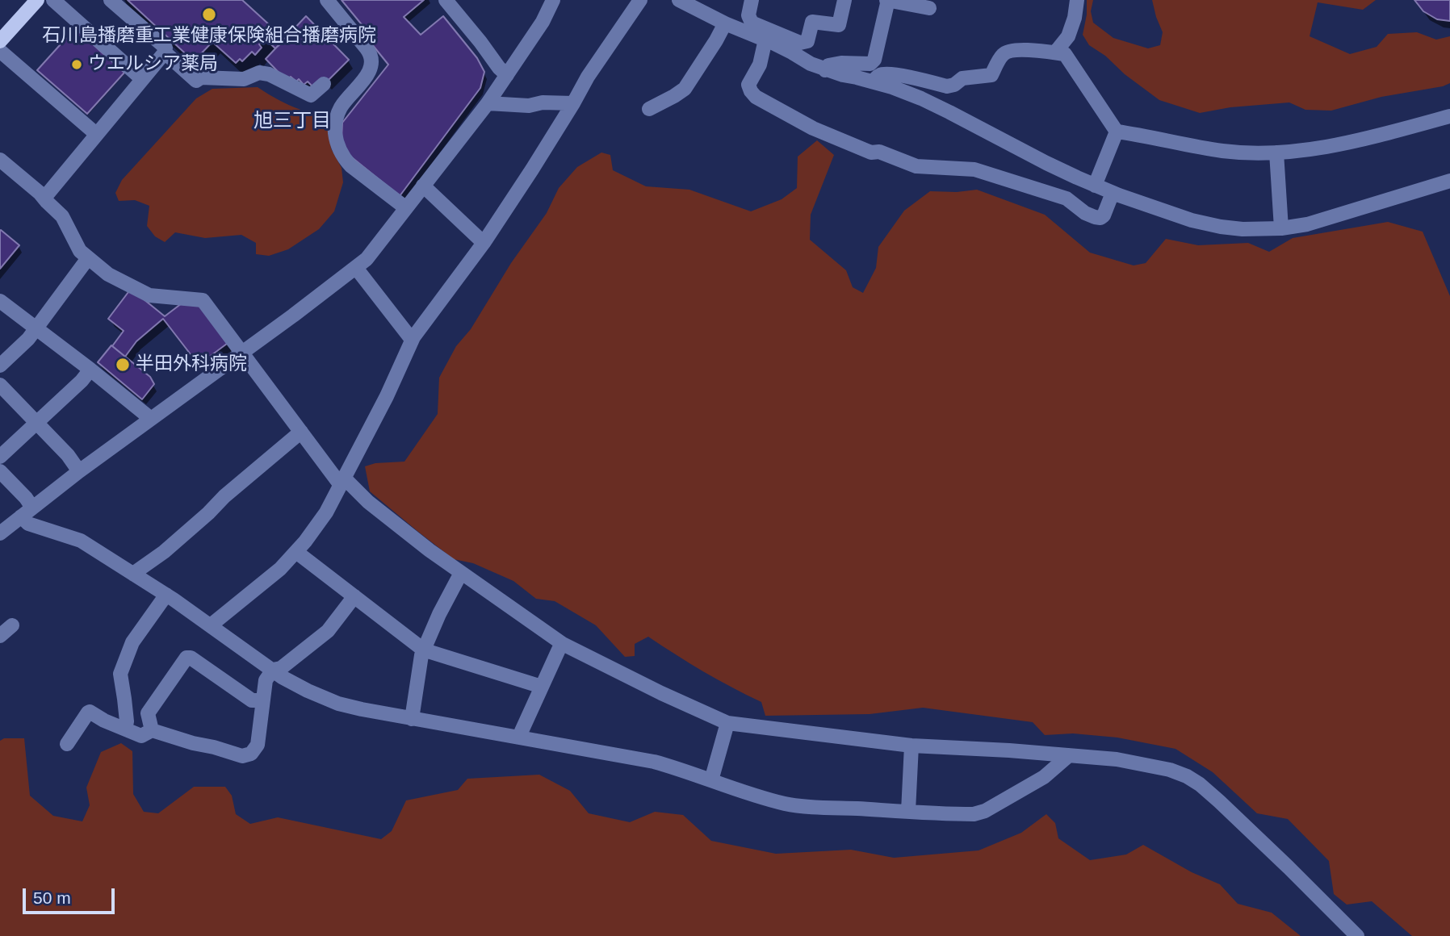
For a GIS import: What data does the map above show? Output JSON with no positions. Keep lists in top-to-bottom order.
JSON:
{
  "districts": ["旭三丁目"],
  "places": ["石川島播磨重工業健康保険組合播磨病院", "ウエルシア薬局", "半田外科病院"],
  "scale_bar": "50 m"
}
